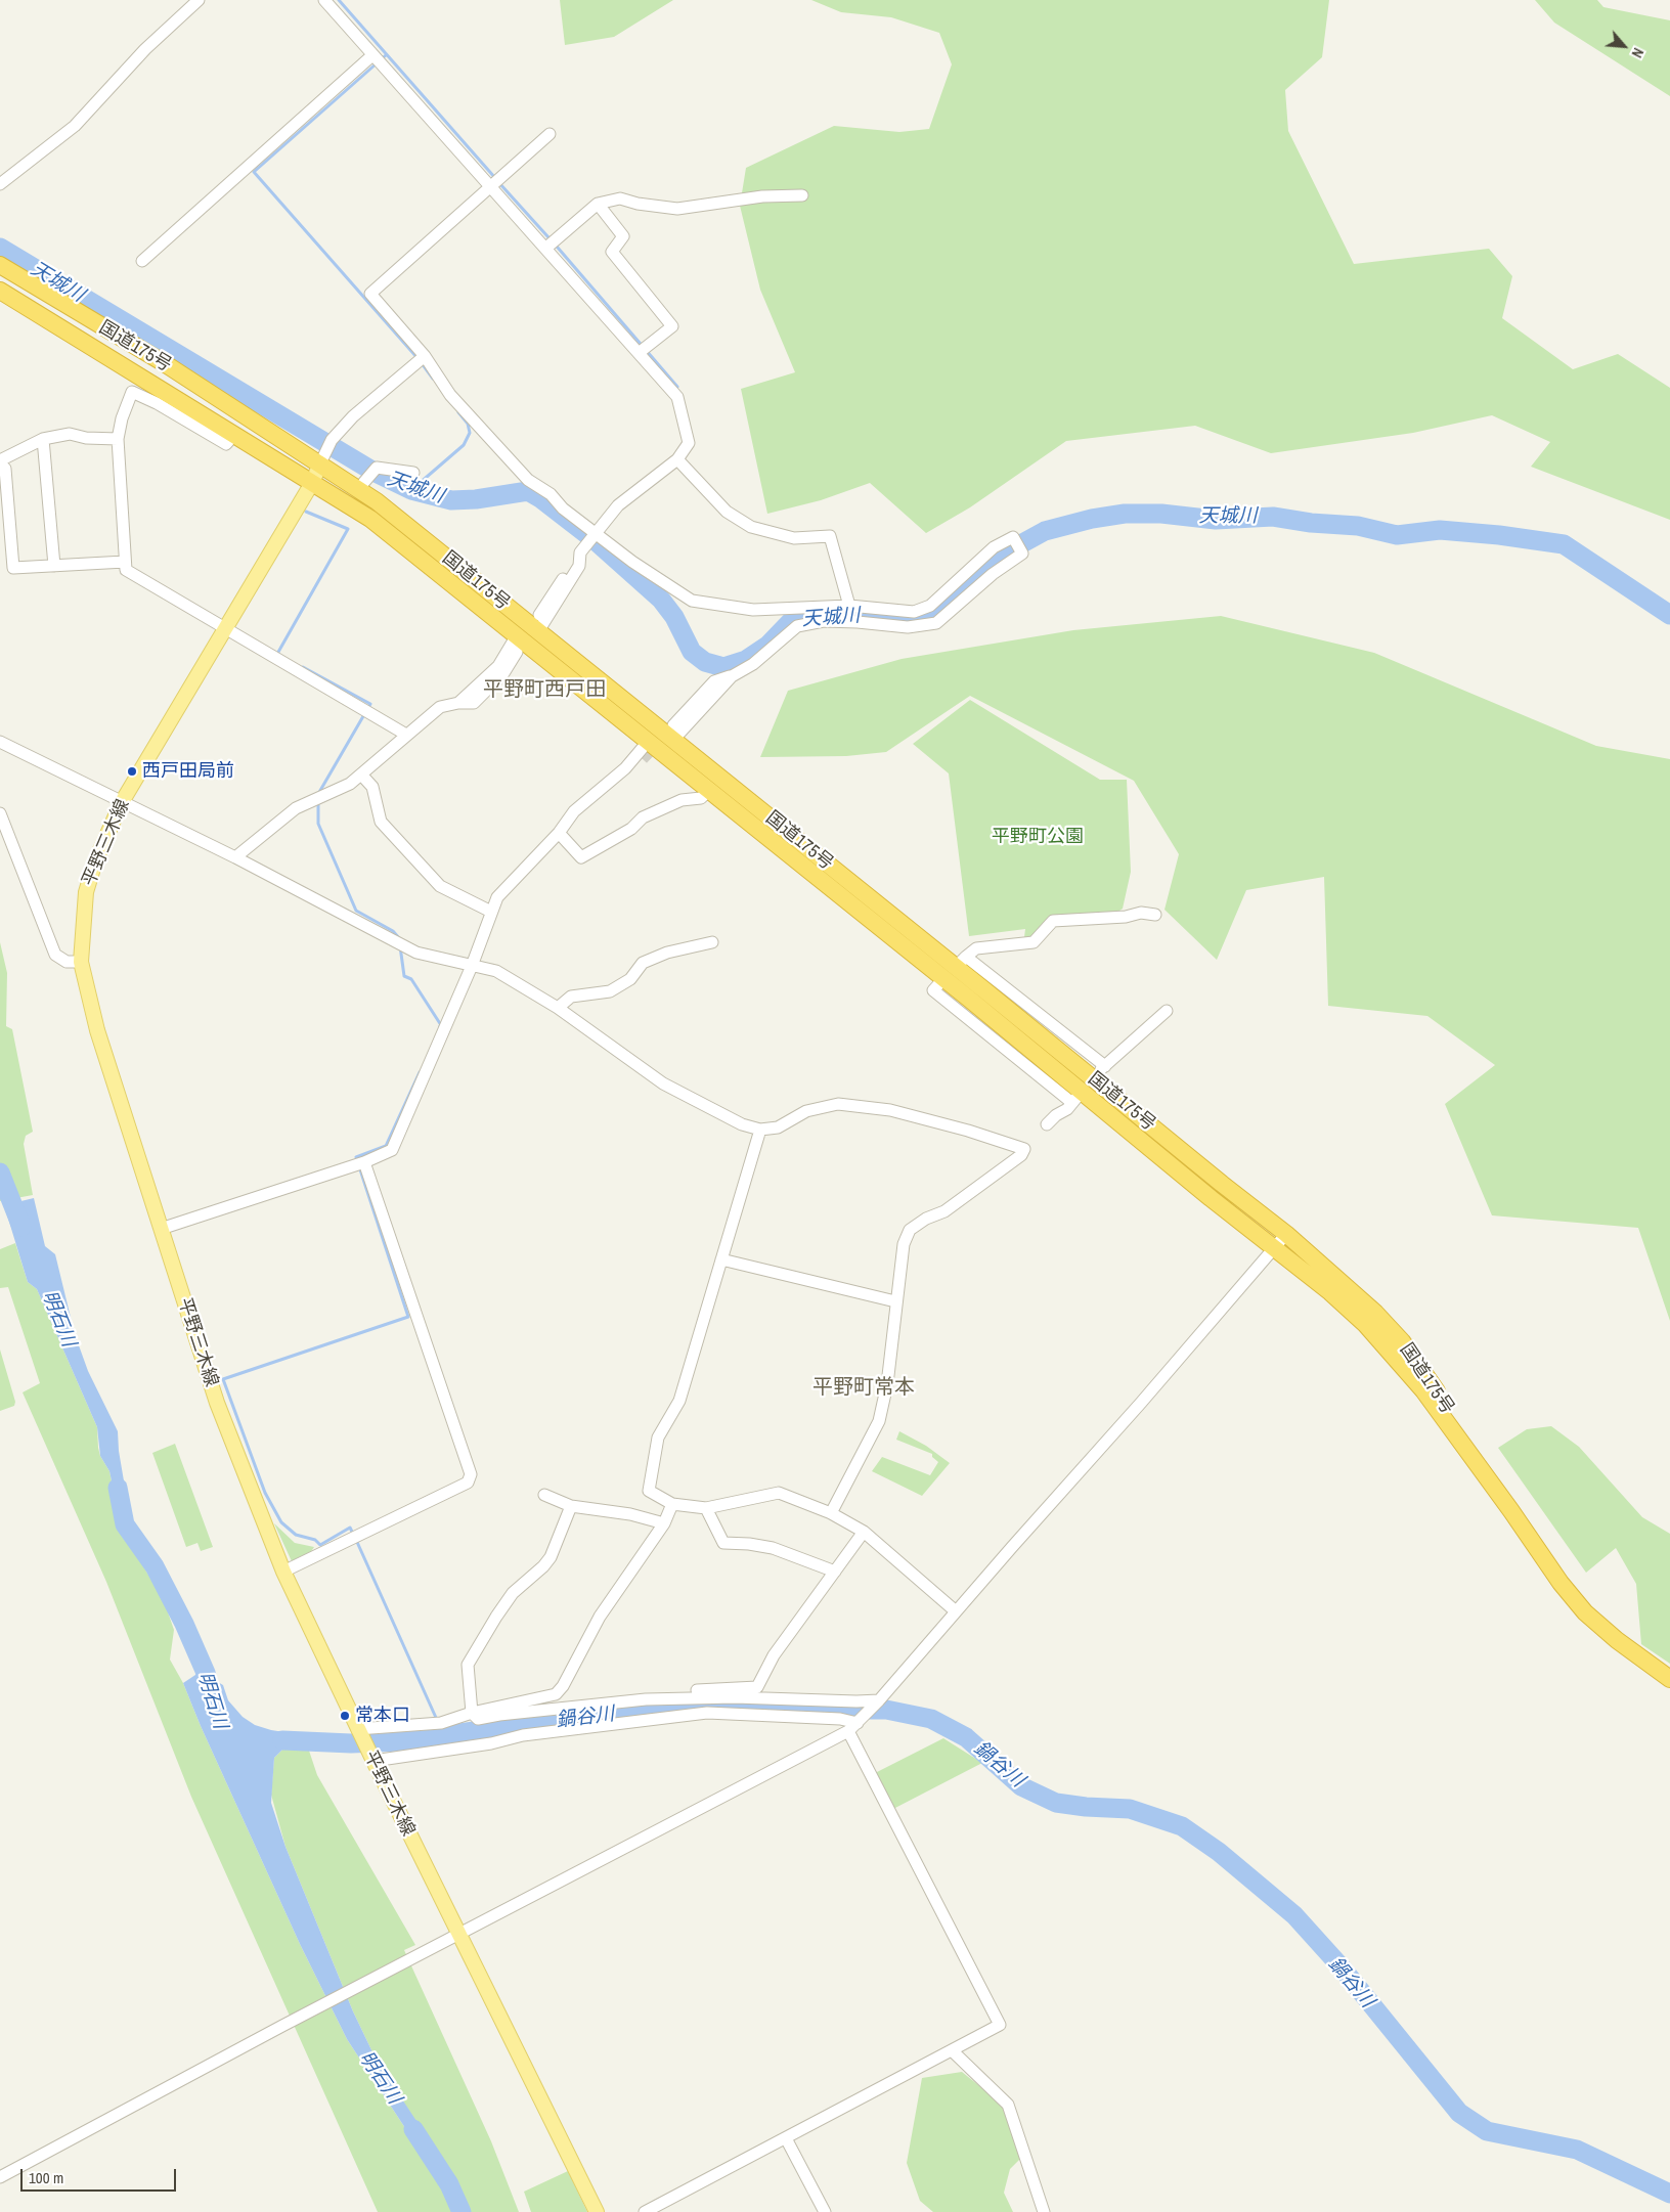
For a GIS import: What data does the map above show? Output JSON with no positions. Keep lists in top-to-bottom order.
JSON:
{
  "streets": {
    "highway": ["国道175号"],
    "main road": ["平野三木線"]
  },
  "crossings": [
    ["国道175号", "平野三木線"]
  ],
  "districts": ["平野町西戸田", "平野町常本"],
  "water": ["天城川", "明石川", "鍋谷川"],
  "parks": ["平野町公園"],
  "places": ["西戸田局前", "常本口"],
  "scale_bar": "100 m",
  "north": "bottom right"
}
